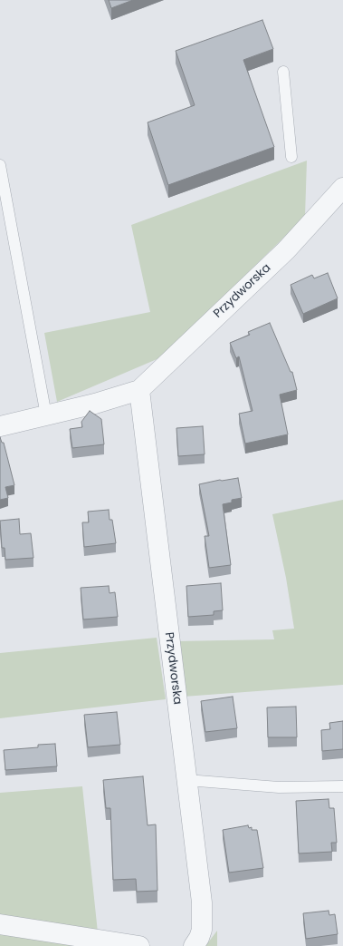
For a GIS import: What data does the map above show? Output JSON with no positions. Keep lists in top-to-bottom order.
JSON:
{
  "streets": {
    "street": ["Przydworska"]
  }
}
